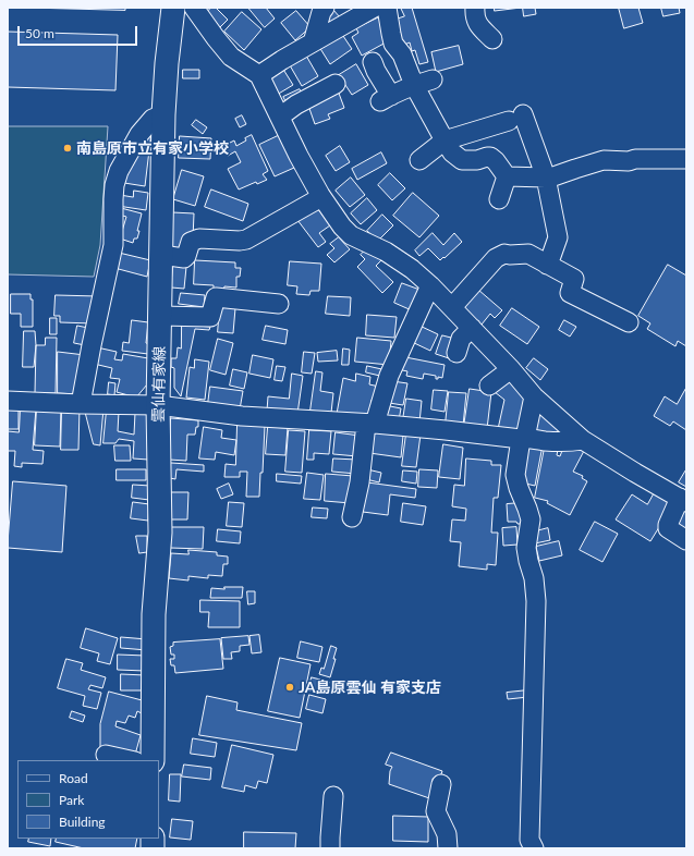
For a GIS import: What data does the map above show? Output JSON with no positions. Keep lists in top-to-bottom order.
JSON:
{
  "streets": {
    "main road": ["雲仙有家線"]
  },
  "places": ["南島原市立有家小学校", "JA島原雲仙 有家支店"],
  "legend": ["Road", "Park", "Building"],
  "scale_bar": "50 m"
}
